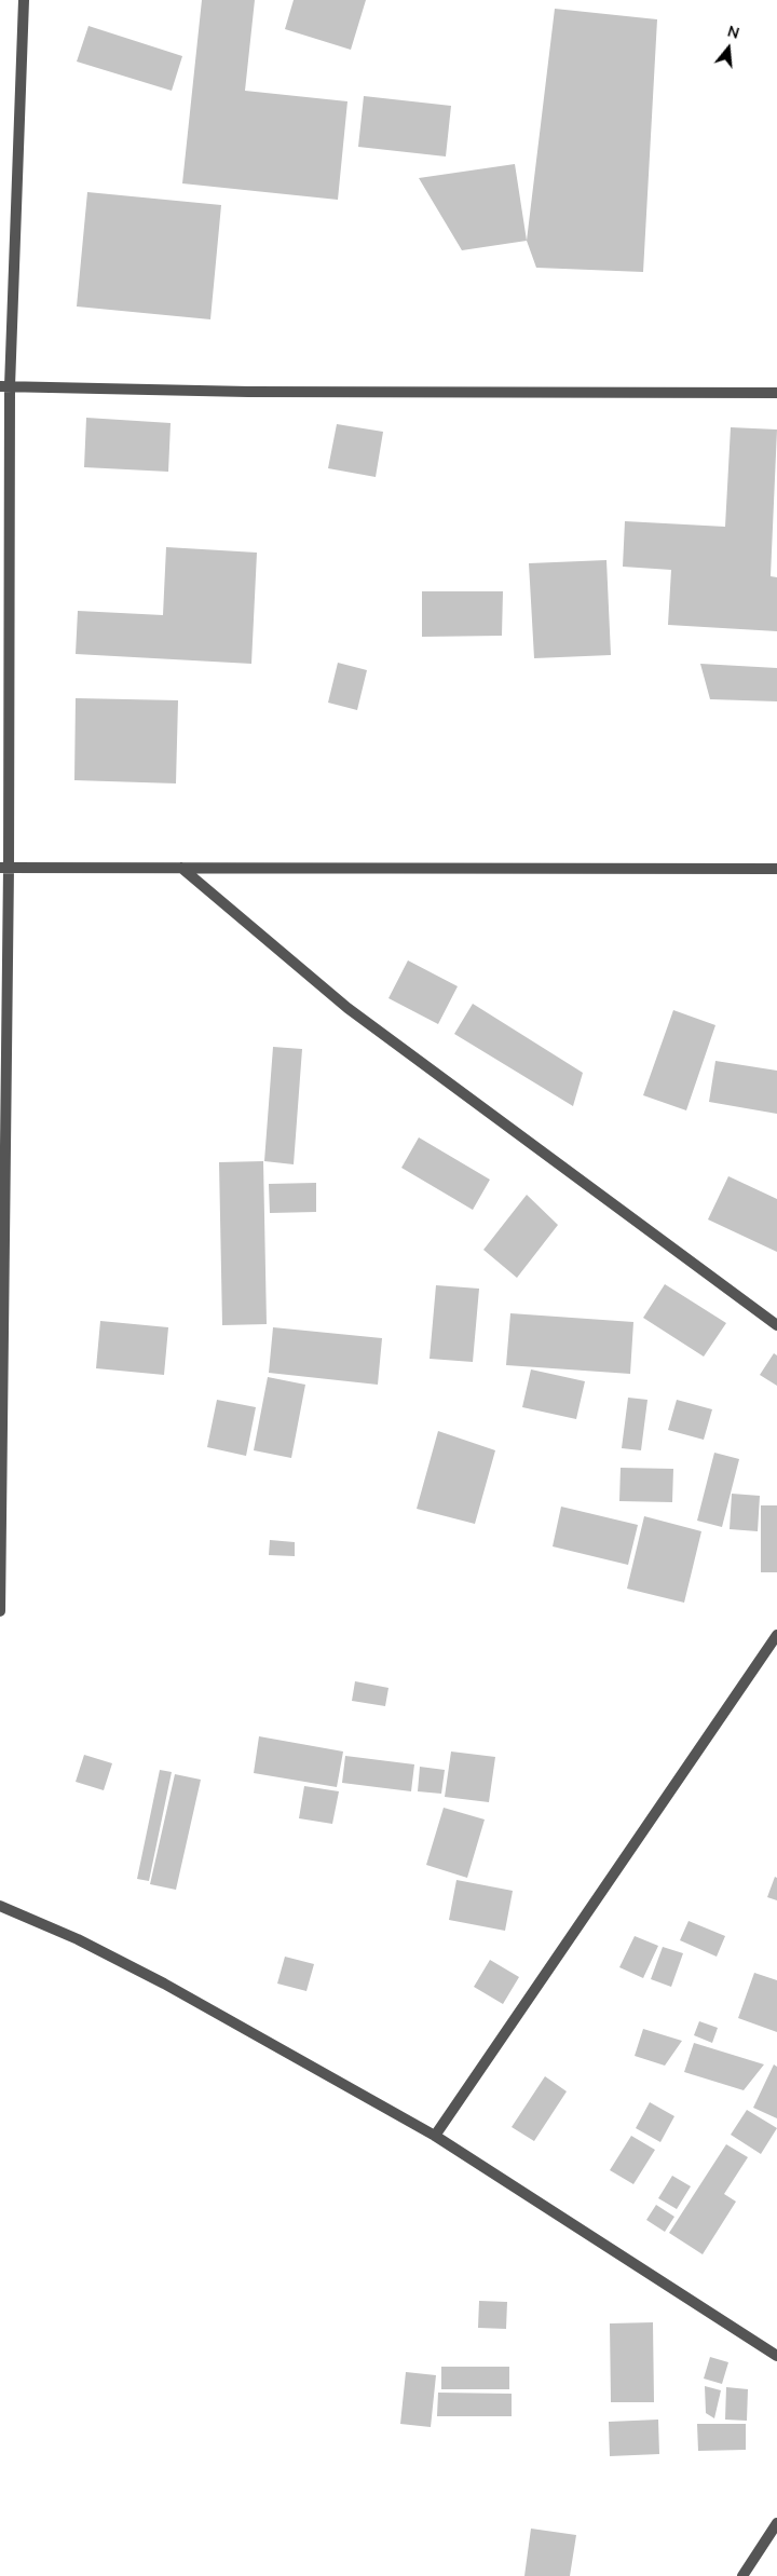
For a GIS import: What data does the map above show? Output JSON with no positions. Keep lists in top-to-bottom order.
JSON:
{
  "north": "top"
}
